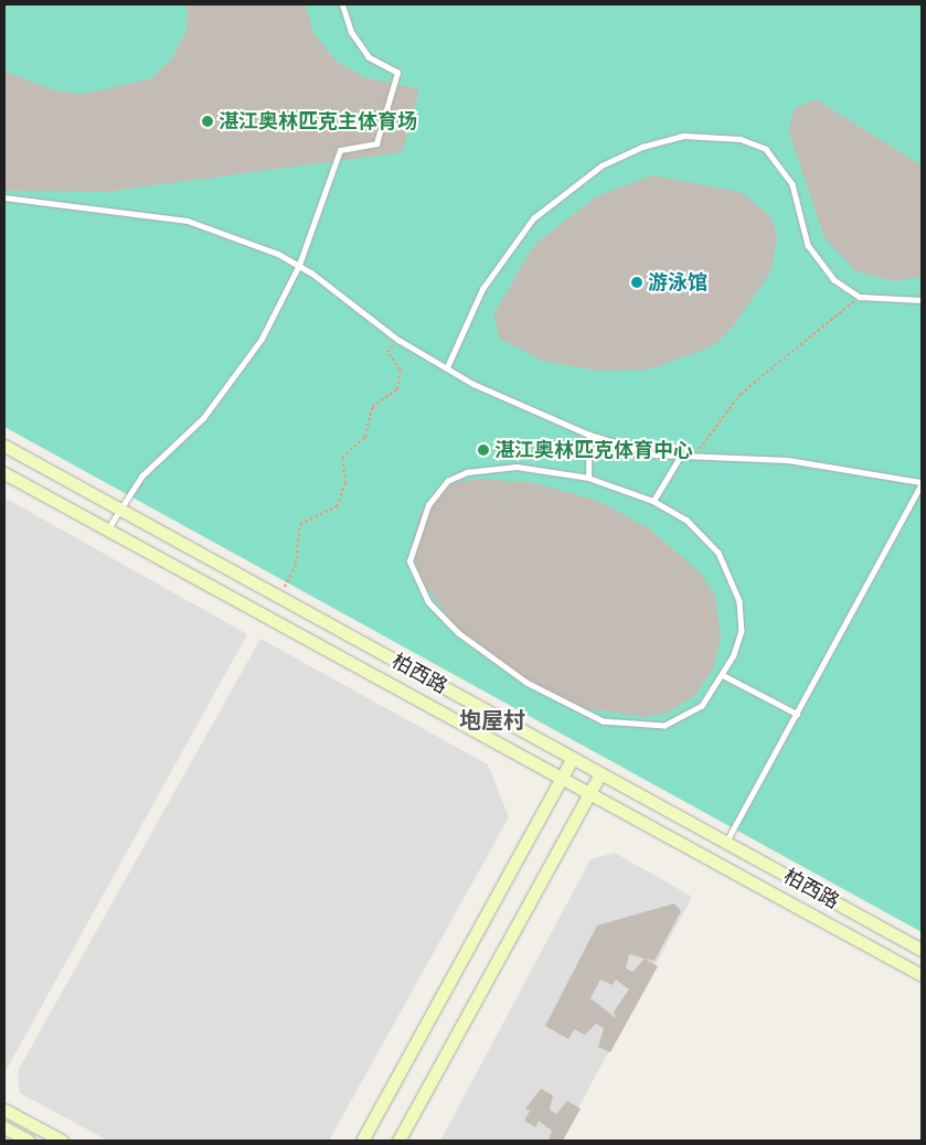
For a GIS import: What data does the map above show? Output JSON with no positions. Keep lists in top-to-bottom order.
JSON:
{
  "streets": {
    "main road": ["柏西路"]
  },
  "districts": ["垉屋村"],
  "places": ["湛江奥林匹克主体育场", "游泳馆", "湛江奥林匹克体育中心"]
}
